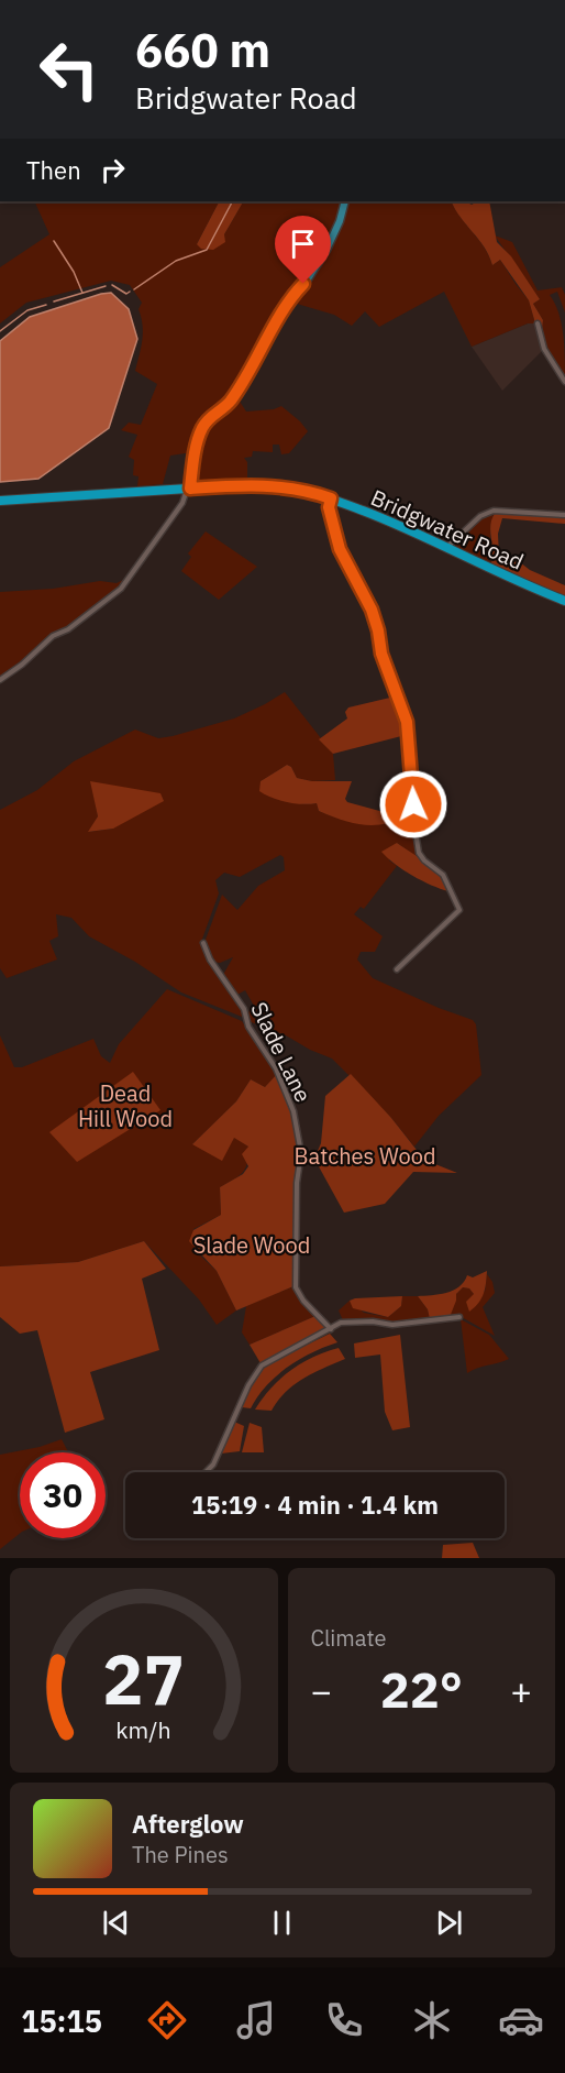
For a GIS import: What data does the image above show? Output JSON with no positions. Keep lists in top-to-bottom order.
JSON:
{
  "streets": {
    "highway": ["Bridgwater Road"],
    "street": ["Slade Lane"]
  },
  "parks": ["Dead Hill Wood", "Batches Wood", "Slade Wood"],
  "page": {
    "turn": ["660 m", "Bridgwater Road"],
    "then": "Then",
    "limit": "30",
    "trip": "15:19 · 4 min · 1.4 km",
    "tile": "Climate",
    "heat": ["−", "22°", "+"],
    "song": ["Afterglow", "The Pines"],
    "tabs": "15:15",
    "gauge": ["27", "km/h"]
  }
}
